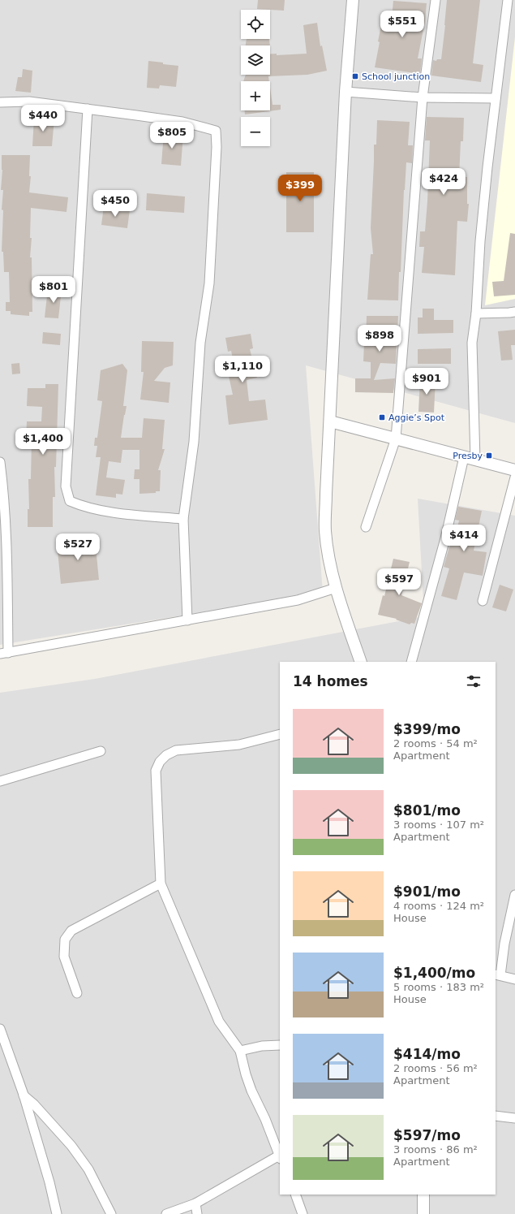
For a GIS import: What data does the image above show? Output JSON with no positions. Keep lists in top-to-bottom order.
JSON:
{
  "places": {
    "transit": ["School junction", "Aggie’s Spot", "Presby"]
  },
  "page": {
    "map_buttons": ["+", "−"],
    "price": [
      "$551",
      "$440",
      "$805",
      "$424",
      "$399",
      "$450",
      "$801",
      "$898",
      "$1,110",
      "$901",
      "$1,400",
      "$414",
      "$527",
      "$597"
    ],
    "heading": "14 homes",
    "list": [
      {
        "name": "$399/mo",
        "note": "2 rooms · 54 m² · Apartment"
      },
      {
        "name": "$801/mo",
        "note": "3 rooms · 107 m² · Apartment"
      },
      {
        "name": "$901/mo",
        "note": "4 rooms · 124 m² · House"
      },
      {
        "name": "$1,400/mo",
        "note": "5 rooms · 183 m² · House"
      },
      {
        "name": "$414/mo",
        "note": "2 rooms · 56 m² · Apartment"
      },
      {
        "name": "$597/mo",
        "note": "3 rooms · 86 m² · Apartment"
      }
    ]
  }
}
